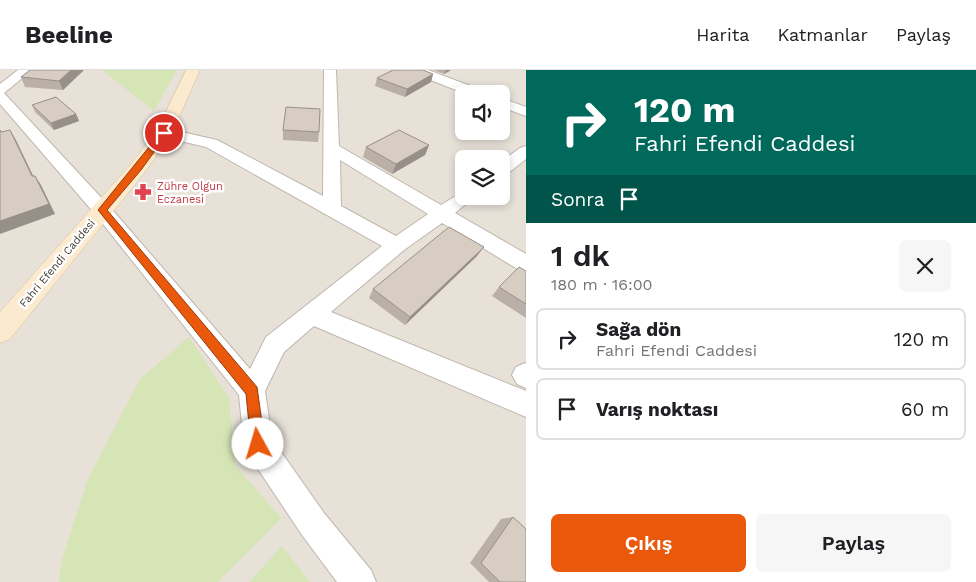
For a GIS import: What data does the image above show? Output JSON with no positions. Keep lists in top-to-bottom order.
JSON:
{
  "streets": {
    "street": ["Fahri Efendi Caddesi"]
  },
  "places": {
    "pharmacy": ["Zühre Olgun Eczanesi"]
  },
  "page": {
    "header": "Beeline",
    "nav": ["Harita", "Katmanlar", "Paylaş"],
    "turn": ["120 m", "Fahri Efendi Caddesi"],
    "then": "Sonra",
    "heading": ["1 dk", "180 m · 16:00"],
    "list": [
      {
        "name": "Sağa dön",
        "note": "Fahri Efendi Caddesi",
        "value": "120 m"
      },
      {
        "name": "Varış noktası",
        "value": "60 m"
      }
    ],
    "buttons": ["Çıkış", "Paylaş"]
  }
}
